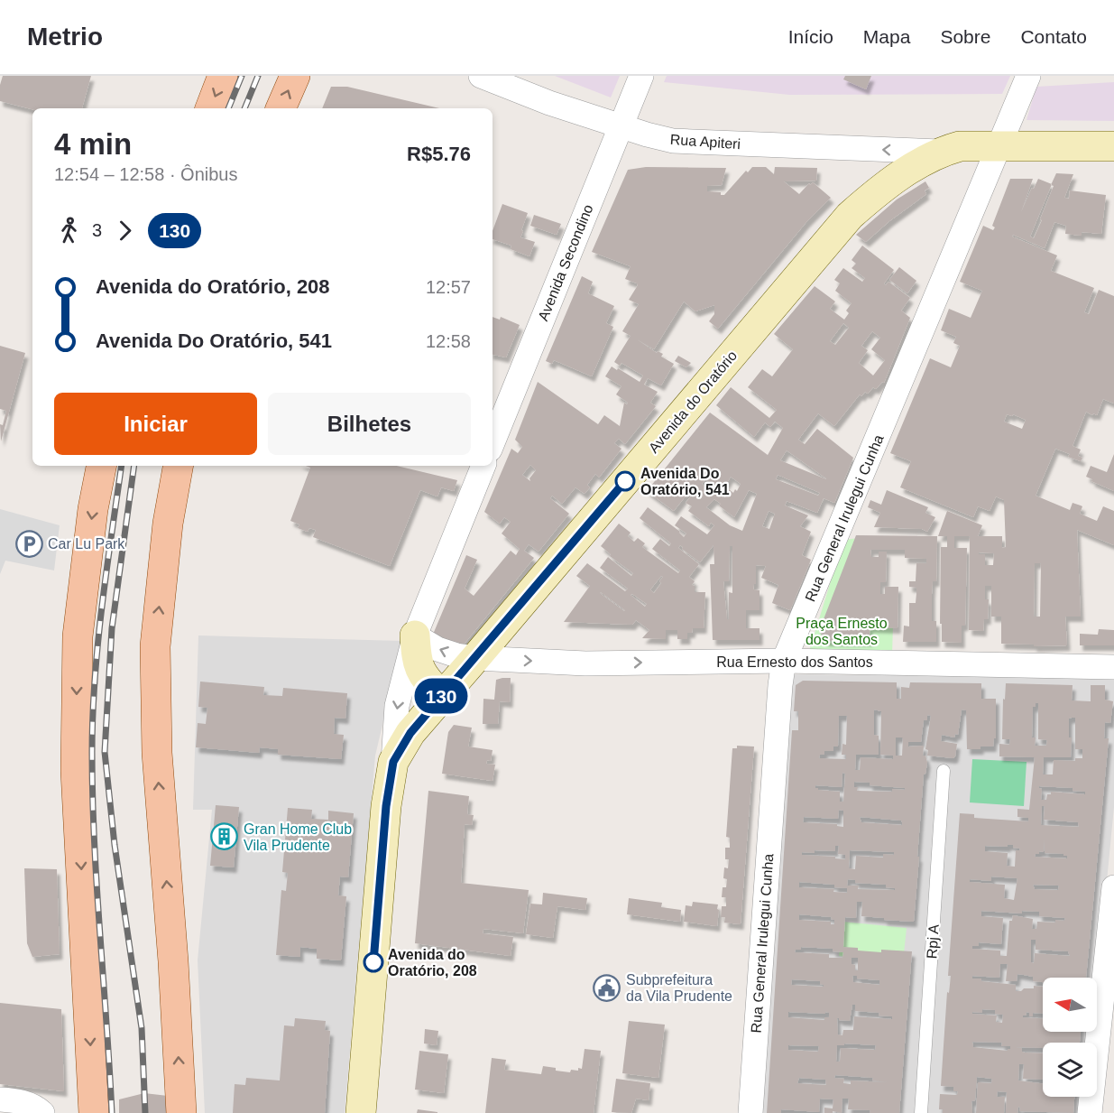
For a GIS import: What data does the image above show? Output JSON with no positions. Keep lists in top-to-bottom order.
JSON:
{
  "streets": {
    "main road": ["Avenida do Oratório"],
    "street": [
      "Rua Apiteri",
      "Avenida Secondino",
      "Rua General Irulegui Cunha",
      "Rua Ernesto dos Santos"
    ],
    "lane": ["Rpj A"]
  },
  "crossings": [
    ["Rua Apiteri", "Avenida Secondino"],
    ["Rua Apiteri", "Avenida do Oratório"],
    ["Avenida do Oratório", "Rua General Irulegui Cunha"],
    ["Avenida do Oratório", "Rua Ernesto dos Santos"],
    ["Rua General Irulegui Cunha", "Rua Ernesto dos Santos"]
  ],
  "one_way": ["Rua Apiteri"],
  "parks": ["Praça Ernesto dos Santos"],
  "places": {
    "other": ["Avenida Do Oratório, 541", "Avenida do Oratório, 208"],
    "parking": ["Car Lu Park"],
    "building": ["Gran Home Club Vila Prudente"],
    "public building": ["Subprefeitura da Vila Prudente"]
  },
  "lines": ["bus line 130"],
  "north": "left",
  "page": {
    "header": "Metrio",
    "nav": [
      "Início",
      "Mapa",
      "Sobre",
      "Contato"
    ],
    "on_map": "130",
    "heading": ["4 min", "12:54 – 12:58 · Ônibus", "R$5.76"],
    "legs": ["3", "130"],
    "list": [
      {
        "name": "Avenida do Oratório, 208",
        "value": "12:57"
      },
      {
        "name": "Avenida Do Oratório, 541",
        "value": "12:58"
      }
    ],
    "buttons": ["Iniciar", "Bilhetes"]
  }
}
